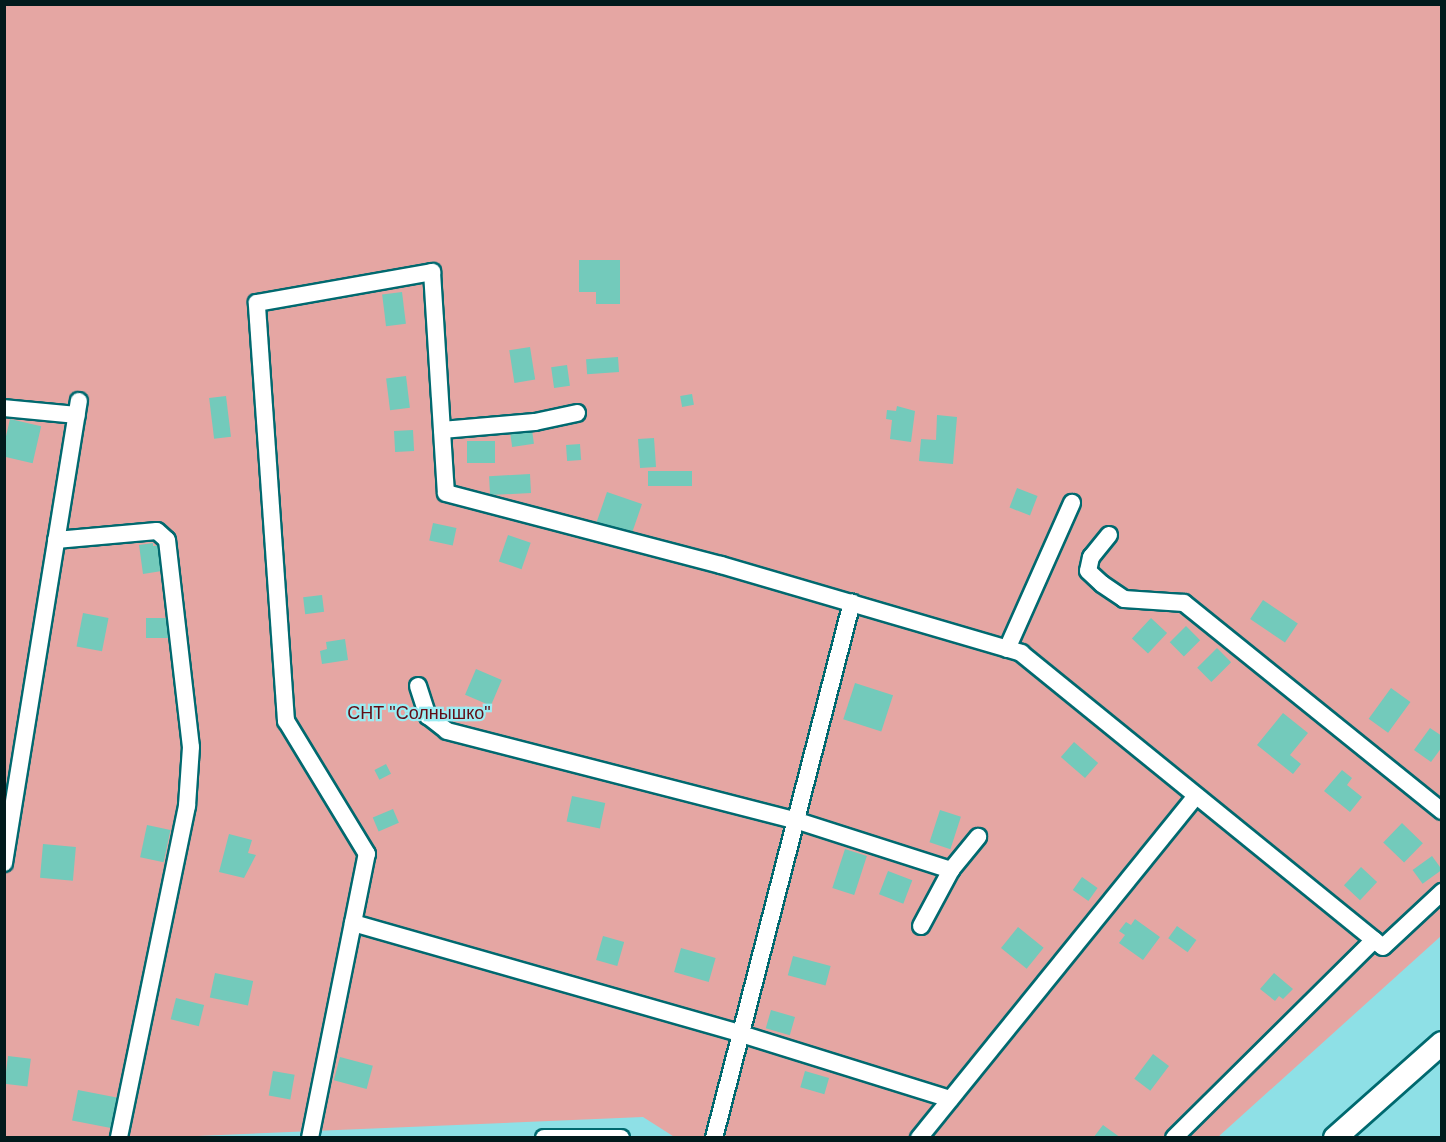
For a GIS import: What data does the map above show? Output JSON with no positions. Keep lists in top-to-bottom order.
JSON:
{
  "parks": ["СНТ \"Солнышко\""]
}
